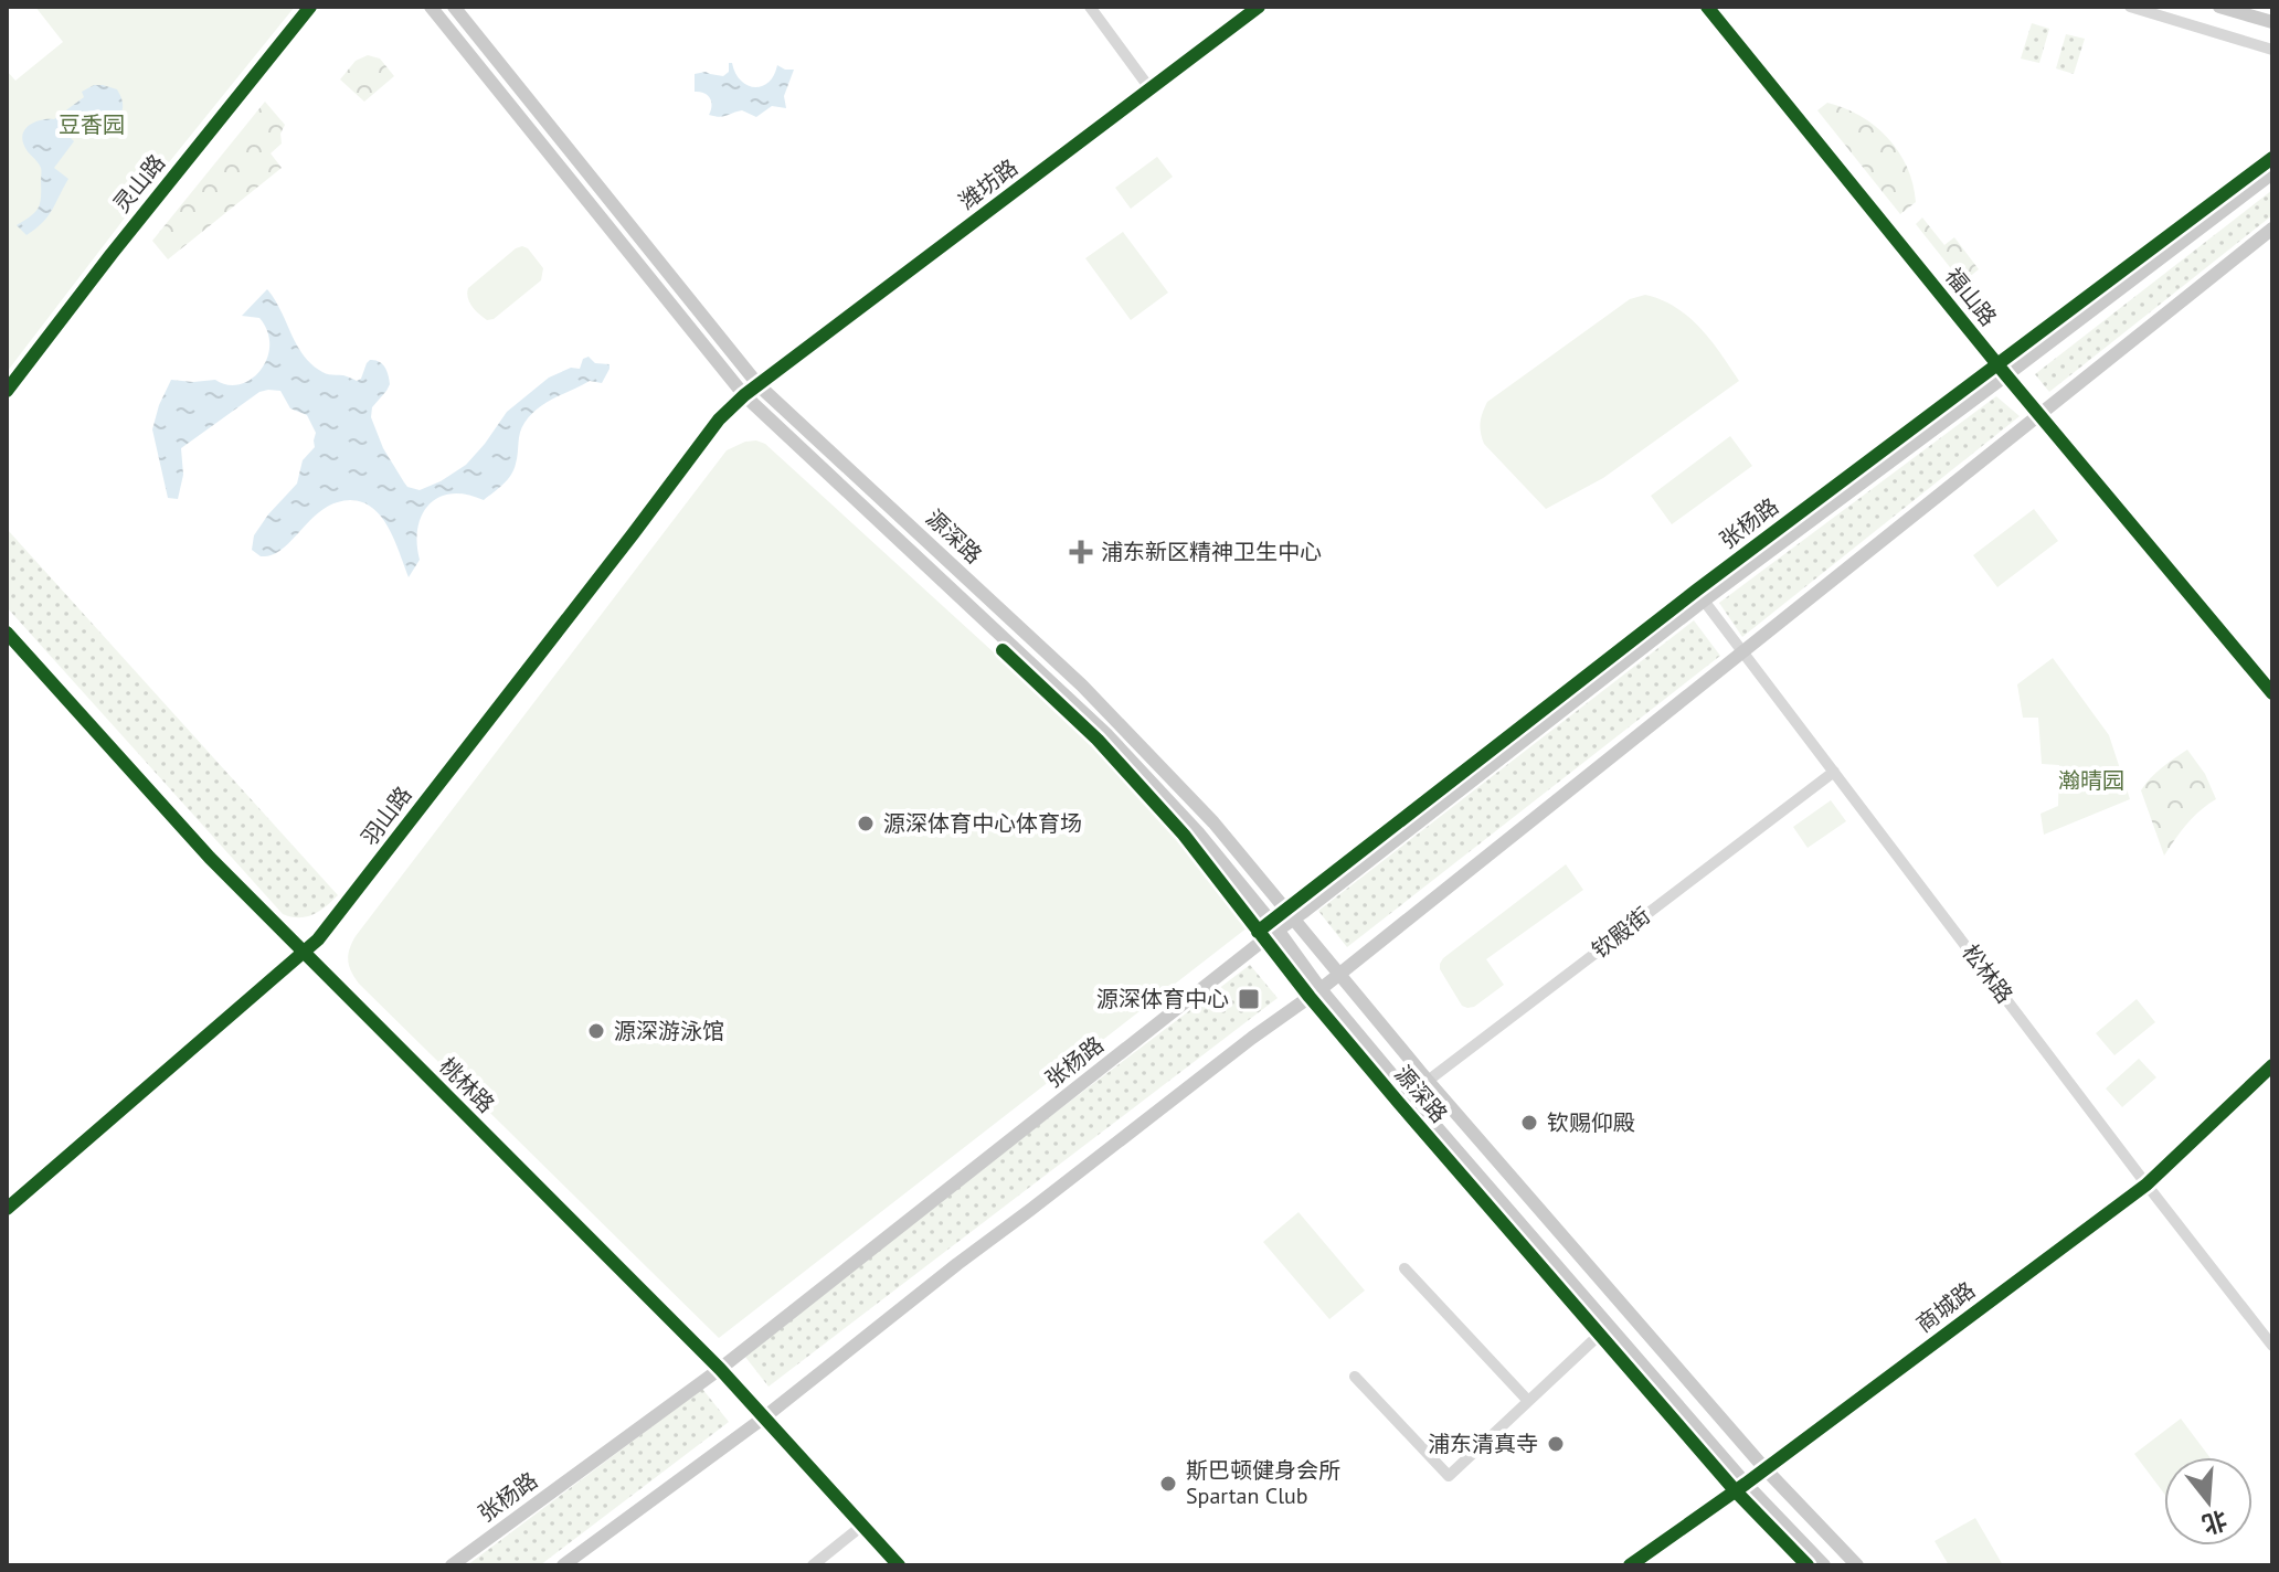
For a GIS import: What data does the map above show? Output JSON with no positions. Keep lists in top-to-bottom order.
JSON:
{
  "streets": {
    "main road": ["张杨路", "源深路"],
    "street": [
      "灵山路",
      "潍坊路",
      "福山路",
      "羽山路",
      "钦殿街",
      "松林路",
      "桃林路",
      "商城路"
    ]
  },
  "crossings": [
    ["潍坊路", "源深路"],
    ["潍坊路", "羽山路"],
    ["福山路", "张杨路"],
    ["张杨路", "源深路"],
    ["张杨路", "松林路"],
    ["张杨路", "桃林路"],
    ["源深路", "羽山路"],
    ["源深路", "钦殿街"],
    ["源深路", "商城路"],
    ["羽山路", "桃林路"],
    ["钦殿街", "松林路"],
    ["松林路", "商城路"]
  ],
  "parks": ["豆香园", "瀚晴园"],
  "places": {
    "health": ["浦东新区精神卫生中心"],
    "other": [
      "源深体育中心体育场",
      "源深游泳馆",
      "钦赐仰殿",
      "浦东清真寺",
      "斯巴顿健身会所 Spartan Club"
    ],
    "transit": ["源深体育中心"]
  },
  "north": "bottom"
}
